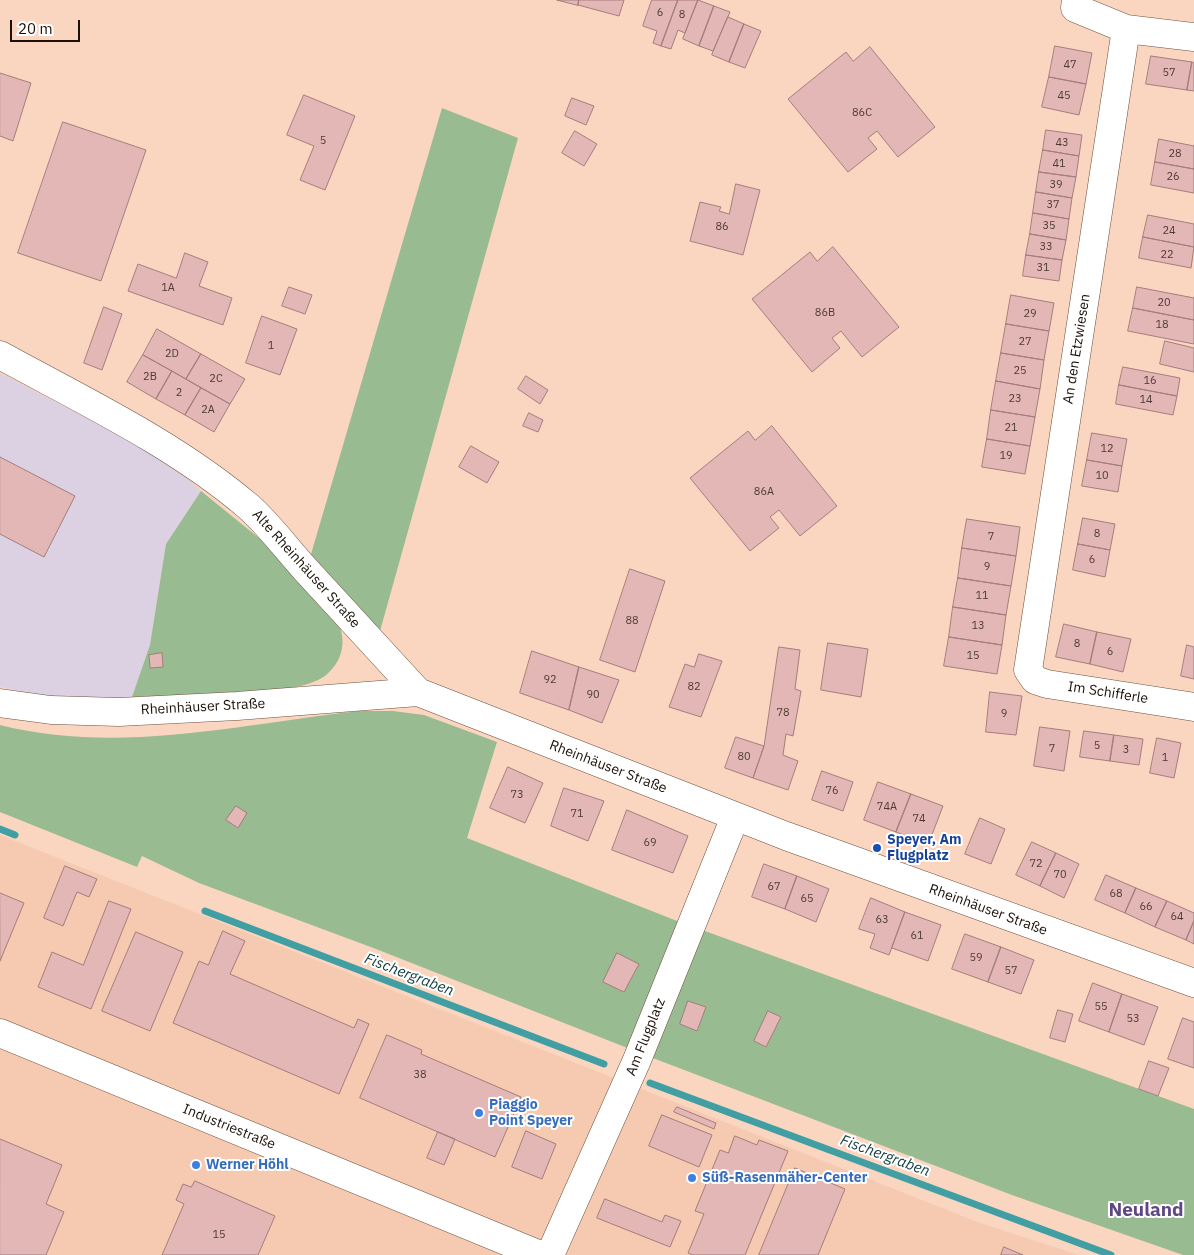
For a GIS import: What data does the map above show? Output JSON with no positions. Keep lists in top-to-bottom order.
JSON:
{
  "streets": {
    "street": [
      "An den Etzwiesen",
      "Alte Rheinhäuser Straße",
      "Im Schifferle",
      "Rheinhäuser Straße",
      "Am Flugplatz",
      "Industriestraße"
    ]
  },
  "crossings": [
    ["An den Etzwiesen", "Im Schifferle"],
    ["Alte Rheinhäuser Straße", "Rheinhäuser Straße"],
    ["Rheinhäuser Straße", "Am Flugplatz"]
  ],
  "districts": ["Neuland"],
  "water": ["Fischergraben"],
  "places": [
    "Speyer, Am Flugplatz",
    "Piaggio Point Speyer",
    "Werner Höhl",
    "Süß-Rasenmäher-Center"
  ],
  "house_numbers": [
    "6",
    "8",
    "47",
    "57",
    "45",
    "86C",
    "5",
    "43",
    "28",
    "41",
    "26",
    "39",
    "37",
    "35",
    "86",
    "24",
    "33",
    "22",
    "31",
    "1A",
    "20",
    "86B",
    "29",
    "18",
    "27",
    "1",
    "2D",
    "25",
    "2B",
    "2C",
    "16",
    "2",
    "23",
    "14",
    "2A",
    "21",
    "12",
    "19",
    "10",
    "86A",
    "8",
    "7",
    "6",
    "9",
    "11",
    "88",
    "13",
    "8",
    "6",
    "15",
    "92",
    "82",
    "90",
    "78",
    "9",
    "5",
    "7",
    "3",
    "80",
    "1",
    "76",
    "73",
    "74A",
    "71",
    "74",
    "69",
    "72",
    "70",
    "67",
    "68",
    "65",
    "66",
    "64",
    "63",
    "61",
    "59",
    "57",
    "55",
    "53",
    "38",
    "15"
  ],
  "scale_bar": "20 m"
}
